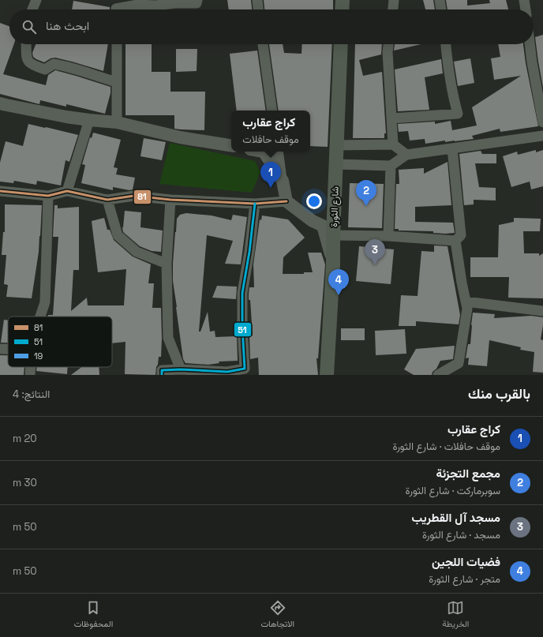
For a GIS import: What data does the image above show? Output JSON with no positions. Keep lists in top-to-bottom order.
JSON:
{
  "streets": {
    "main road": ["شارع الثورة"]
  },
  "lines": ["transit line 81", "transit line 51"],
  "legend": ["81", "51", "19"],
  "page": {
    "search": "ابحث هنا",
    "popup": ["كراج عقارب", "موقف حافلات"],
    "pins": [
      "1",
      "2",
      "3",
      "4"
    ],
    "heading": ["بالقرب منك", "النتائج: 4"],
    "list": [
      {
        "mark": "1",
        "name": "كراج عقارب",
        "note": "موقف حافلات · شارع الثورة",
        "value": "20 m"
      },
      {
        "mark": "2",
        "name": "مجمع التجزئة",
        "note": "سوبرماركت · شارع الثورة",
        "value": "30 m"
      },
      {
        "mark": "3",
        "name": "مسجد آل القطريب",
        "note": "مسجد · شارع الثورة",
        "value": "50 m"
      },
      {
        "mark": "4",
        "name": "فضيات اللجين",
        "note": "متجر · شارع الثورة",
        "value": "50 m"
      }
    ],
    "nav": ["الخريطة", "الاتجاهات", "المحفوظات"]
  }
}
